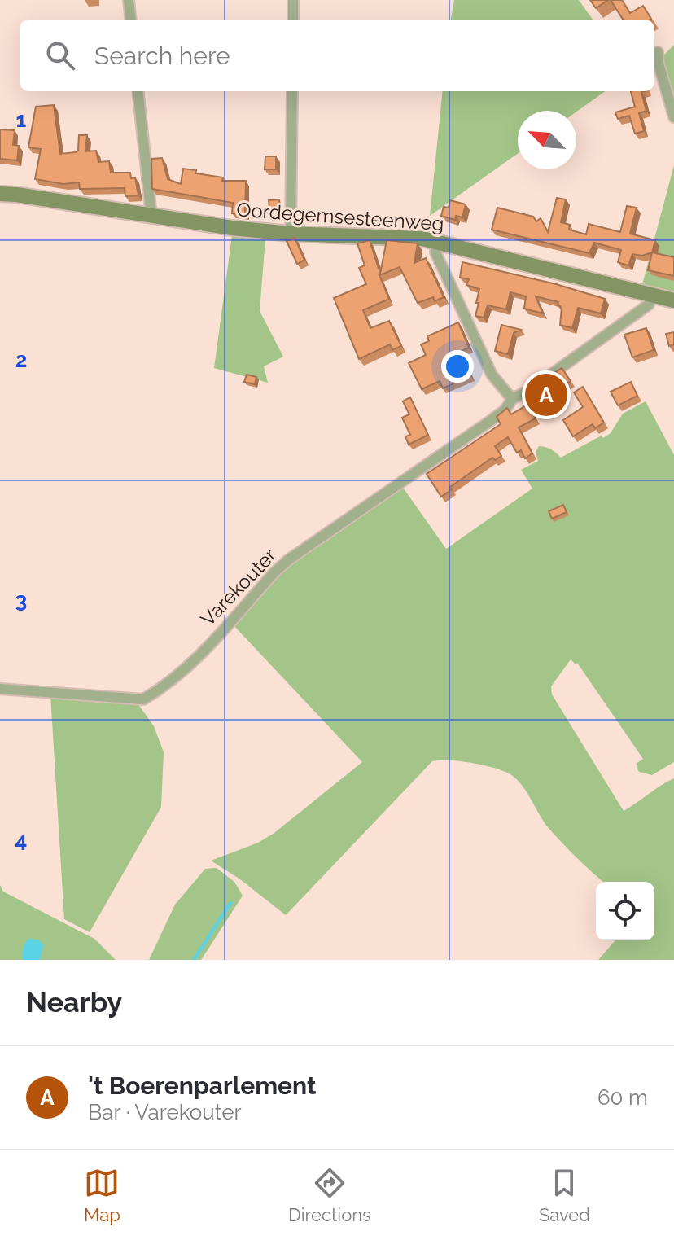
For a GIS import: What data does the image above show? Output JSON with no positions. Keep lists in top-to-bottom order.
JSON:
{
  "streets": {
    "street": ["Oordegemsesteenweg", "Varekouter"]
  },
  "crossings": [
    ["Oordegemsesteenweg", "Varekouter"]
  ],
  "north": "top left",
  "page": {
    "search": "Search here",
    "pins": "A",
    "heading": "Nearby",
    "list": [
      {
        "mark": "A",
        "name": "'t Boerenparlement",
        "note": "Bar · Varekouter",
        "value": "60 m"
      }
    ],
    "nav": ["Map", "Directions", "Saved"]
  },
  "grid": {
    "rows": [
      "1",
      "2",
      "3",
      "4"
    ]
  }
}
